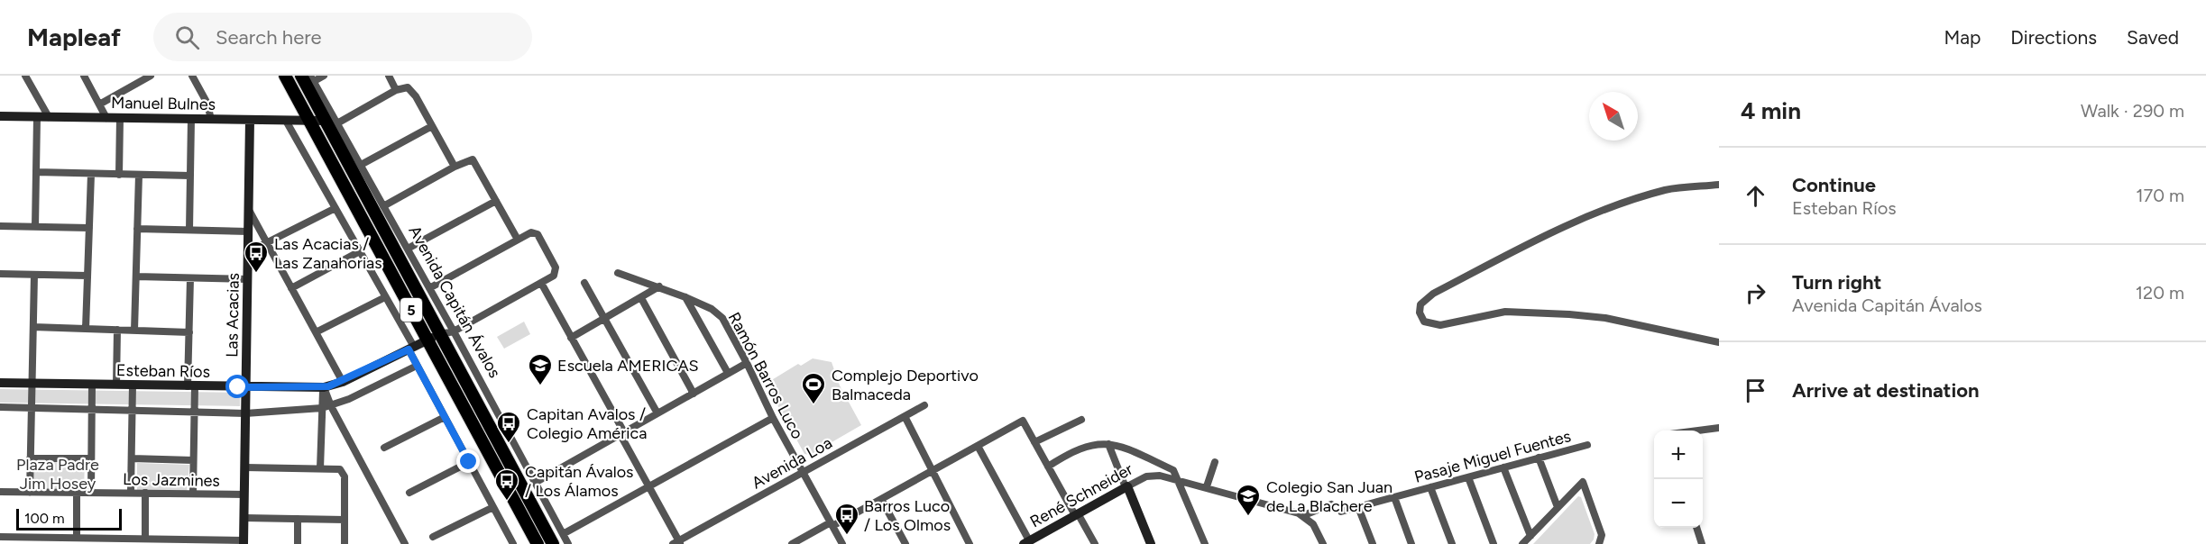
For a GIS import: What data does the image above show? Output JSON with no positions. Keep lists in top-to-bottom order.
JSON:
{
  "streets": {
    "highway": ["Avenida Capitán Ávalos", "5"],
    "street": [
      "Manuel Bulnes",
      "Las Acacias",
      "Esteban Ríos",
      "Ramón Barros Luco",
      "Pasaje Miguel Fuentes",
      "Avenida Loa",
      "Los Jazmines",
      "René Schneider"
    ]
  },
  "crossings": [
    ["Manuel Bulnes", "Avenida Capitán Ávalos"],
    ["Manuel Bulnes", "5"],
    ["Manuel Bulnes", "Las Acacias"],
    ["Avenida Capitán Ávalos", "Esteban Ríos"],
    ["5", "Esteban Ríos"],
    ["Las Acacias", "Esteban Ríos"],
    ["Las Acacias", "Los Jazmines"],
    ["Ramón Barros Luco", "Avenida Loa"]
  ],
  "parks": ["Plaza Padre Jim Hosey"],
  "places": {
    "bus stop": [
      "Las Acacias / Las Zanahorias",
      "Capitan Avalos / Colegio América",
      "Capitán Ávalos / Los Álamos",
      "Barros Luco / Los Olmos"
    ],
    "school or university": ["Escuela AMERICAS", "Colegio San Juan de La Blachere"],
    "sports": ["Complejo Deportivo Balmaceda"]
  },
  "scale_bar": "100 m",
  "north": "top left",
  "page": {
    "header": "Mapleaf",
    "search": "Search here",
    "nav": ["Map", "Directions", "Saved"],
    "heading": ["4 min", "Walk · 290 m"],
    "list": [
      ["Continue", "Esteban Ríos", "170 m"],
      ["Turn right", "Avenida Capitán Ávalos", "120 m"],
      "Arrive at destination"
    ],
    "map_buttons": ["+", "−"],
    "scale": "100 m"
  }
}
